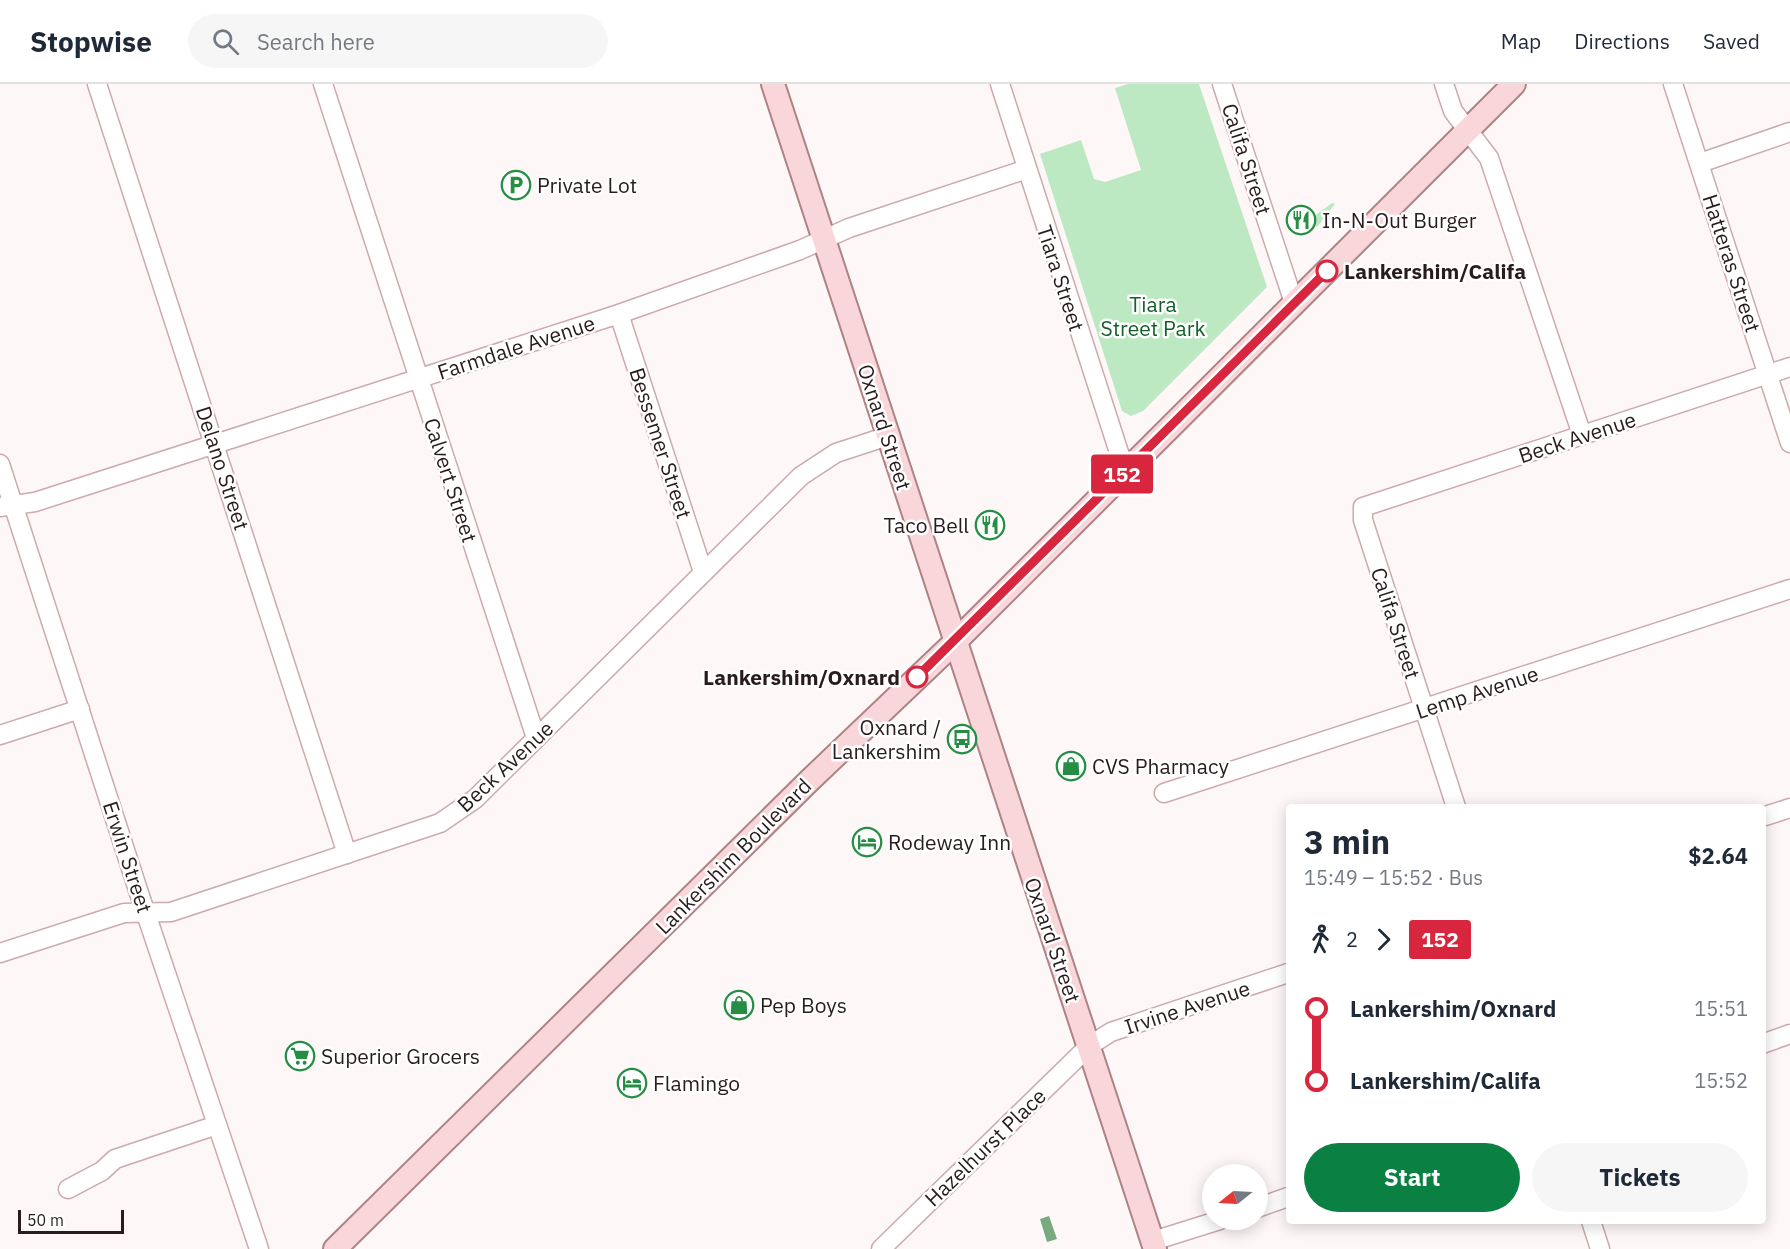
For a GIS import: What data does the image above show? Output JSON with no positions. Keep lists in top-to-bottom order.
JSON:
{
  "streets": {
    "main road": ["Oxnard Street", "Lankershim Boulevard"],
    "street": [
      "Califa Street",
      "Hatteras Street",
      "Tiara Street",
      "Farmdale Avenue",
      "Beck Avenue",
      "Bessemer Street",
      "Delano Street",
      "Calvert Street",
      "Lemp Avenue",
      "Erwin Street",
      "Irvine Avenue",
      "Hazelhurst Place"
    ]
  },
  "crossings": [
    ["Califa Street", "Beck Avenue"],
    ["Califa Street", "Lemp Avenue"],
    ["Califa Street", "Lankershim Boulevard"],
    ["Hatteras Street", "Beck Avenue"],
    ["Tiara Street", "Farmdale Avenue"],
    ["Tiara Street", "Lankershim Boulevard"],
    ["Farmdale Avenue", "Oxnard Street"],
    ["Farmdale Avenue", "Bessemer Street"],
    ["Farmdale Avenue", "Delano Street"],
    ["Farmdale Avenue", "Calvert Street"],
    ["Farmdale Avenue", "Erwin Street"],
    ["Oxnard Street", "Beck Avenue"],
    ["Oxnard Street", "Lankershim Boulevard"],
    ["Oxnard Street", "Irvine Avenue"],
    ["Oxnard Street", "Hazelhurst Place"],
    ["Beck Avenue", "Bessemer Street"],
    ["Beck Avenue", "Delano Street"],
    ["Beck Avenue", "Calvert Street"],
    ["Beck Avenue", "Erwin Street"],
    ["Irvine Avenue", "Hazelhurst Place"]
  ],
  "parks": ["Tiara Street Park"],
  "places": {
    "parking": ["Private Lot"],
    "restaurant": ["In-N-Out Burger", "Taco Bell"],
    "other": ["Lankershim/Califa", "Lankershim/Oxnard"],
    "bus stop": ["Oxnard / Lankershim"],
    "shop": ["CVS Pharmacy", "Pep Boys"],
    "hotel": ["Rodeway Inn", "Flamingo"],
    "supermarket": ["Superior Grocers"]
  },
  "lines": ["bus line 152"],
  "scale_bar": "50 m",
  "north": "left",
  "page": {
    "header": "Stopwise",
    "search": "Search here",
    "nav": ["Map", "Directions", "Saved"],
    "on_map": "152",
    "heading": ["3 min", "15:49 – 15:52 · Bus", "$2.64"],
    "legs": ["2", "152"],
    "list": [
      {
        "name": "Lankershim/Oxnard",
        "value": "15:51"
      },
      {
        "name": "Lankershim/Califa",
        "value": "15:52"
      }
    ],
    "buttons": ["Start", "Tickets"],
    "scale": "50 m"
  }
}
